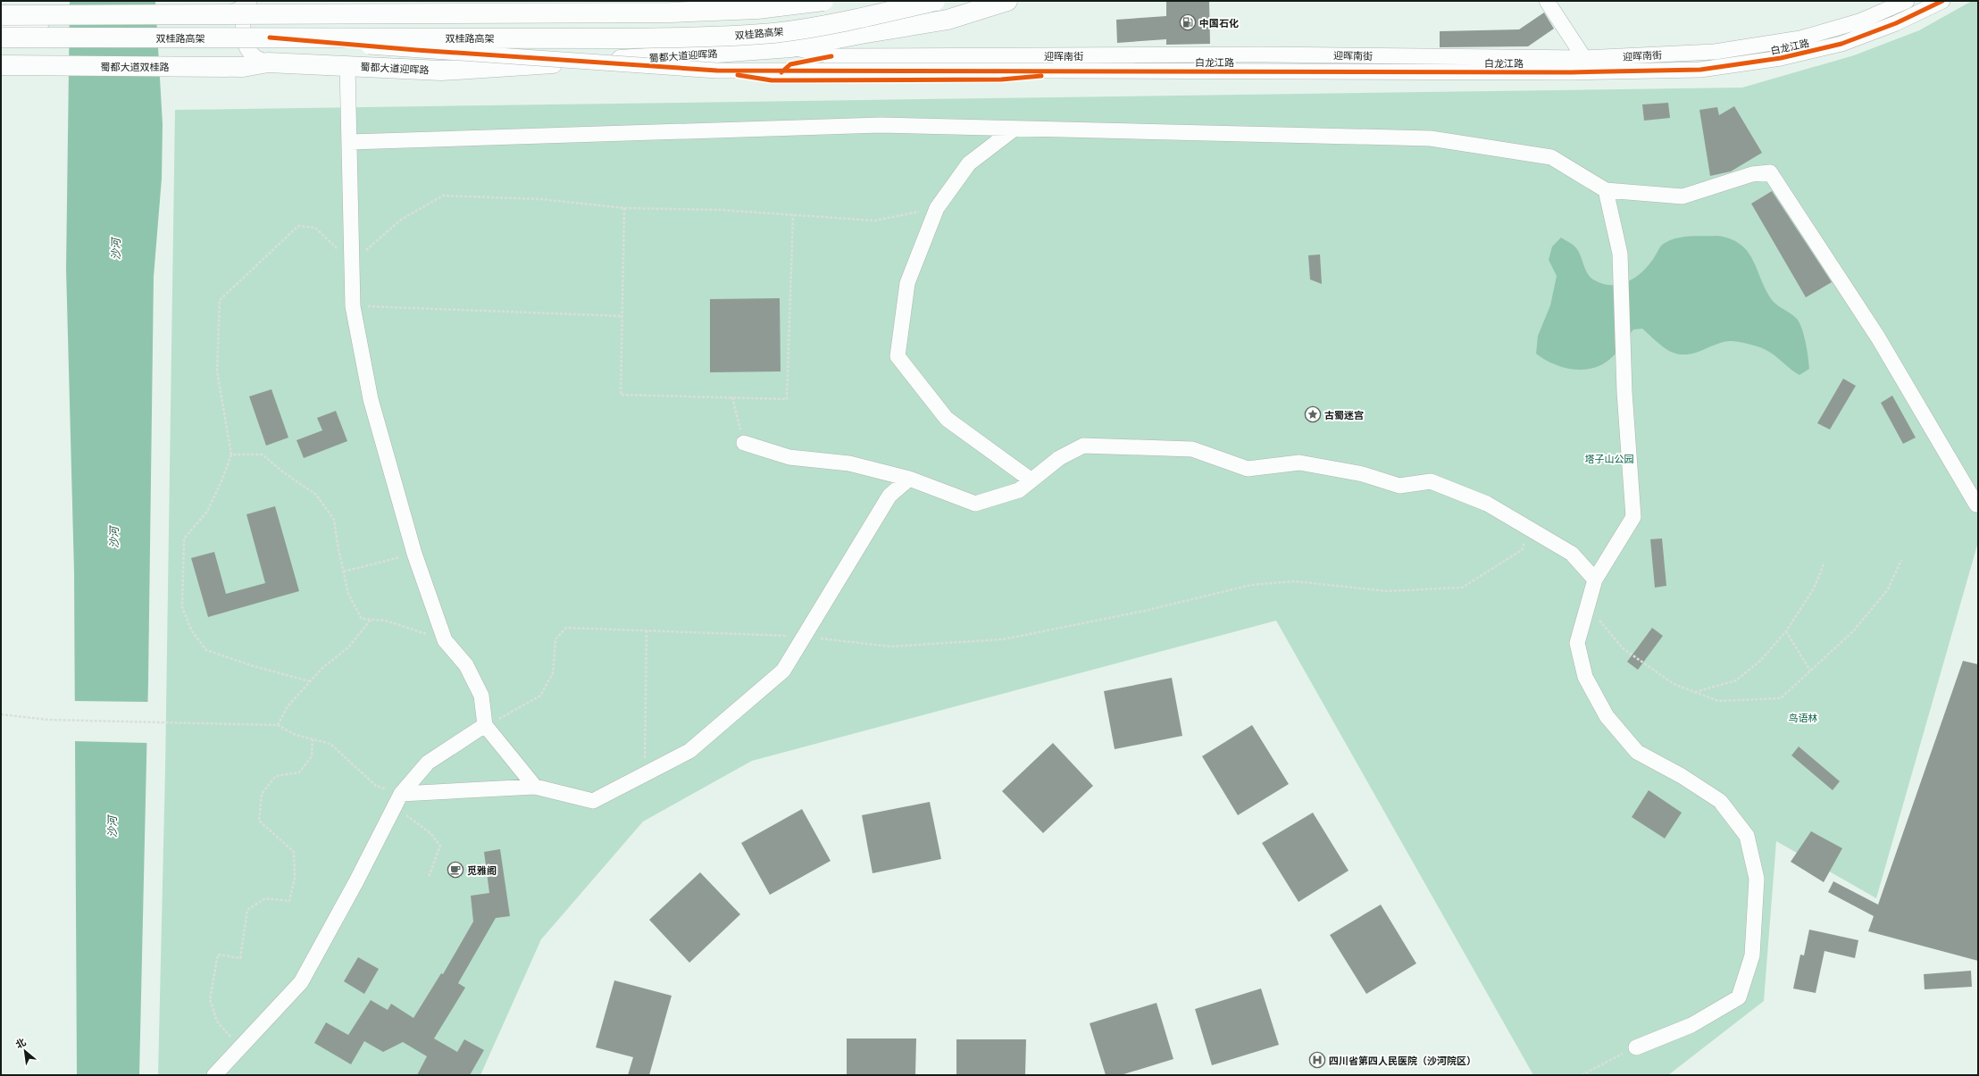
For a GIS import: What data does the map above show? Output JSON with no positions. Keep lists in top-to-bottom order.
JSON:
{
  "streets": {
    "main road": ["双桂路高架", "蜀都大道迎晖路", "蜀都大道双桂路"],
    "street": ["白龙江路", "迎晖南街"]
  },
  "crossings": [
    ["双桂路高架", "白龙江路"],
    ["蜀都大道迎晖路", "迎晖南街"],
    ["蜀都大道迎晖路", "蜀都大道双桂路"]
  ],
  "water": ["沙河"],
  "parks": ["塔子山公园", "鸟语林"],
  "places": {
    "fuel station": ["中国石化"],
    "place": ["古蜀迷宫"],
    "cafe": ["觅雅阁"],
    "hospital": ["四川省第四人民医院（沙河院区）"]
  },
  "north": "top left"
}
